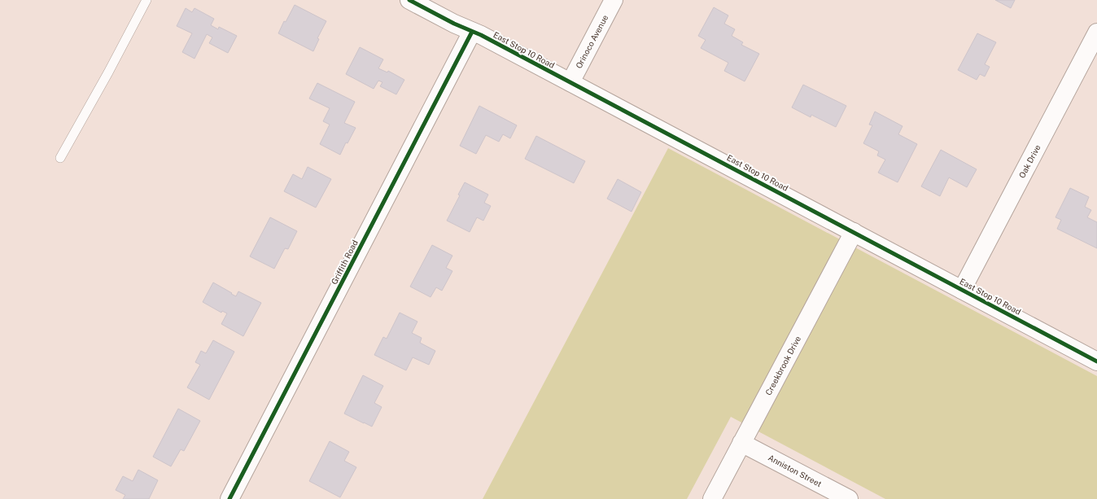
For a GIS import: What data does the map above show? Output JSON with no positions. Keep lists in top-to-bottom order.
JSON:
{
  "streets": {
    "street": [
      "Orinoco Avenue",
      "East Stop 10 Road",
      "Oak Drive",
      "Griffith Road",
      "Creekbrook Drive",
      "Anniston Street"
    ]
  },
  "crossings": [
    ["Orinoco Avenue", "East Stop 10 Road"],
    ["East Stop 10 Road", "Oak Drive"],
    ["East Stop 10 Road", "Griffith Road"],
    ["East Stop 10 Road", "Creekbrook Drive"],
    ["Creekbrook Drive", "Anniston Street"]
  ]
}
